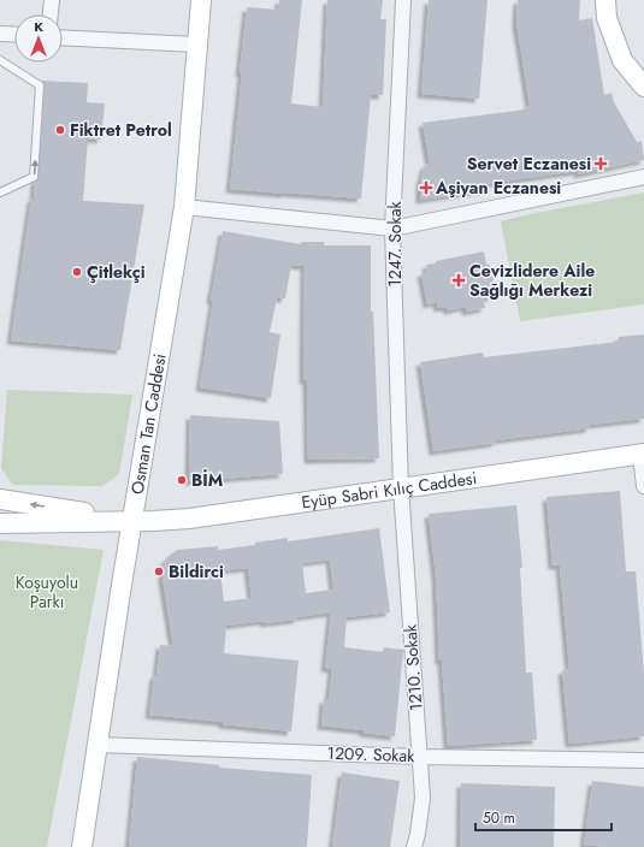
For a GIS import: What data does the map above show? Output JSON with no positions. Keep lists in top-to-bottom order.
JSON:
{
  "streets": {
    "street": [
      "1247. Sokak",
      "Osman Tan Caddesi",
      "Eyüp Sabri Kılıç Caddesi",
      "1210. Sokak",
      "1209. Sokak"
    ]
  },
  "crossings": [
    ["1247. Sokak", "Eyüp Sabri Kılıç Caddesi"],
    ["1247. Sokak", "1210. Sokak"],
    ["Osman Tan Caddesi", "Eyüp Sabri Kılıç Caddesi"],
    ["Osman Tan Caddesi", "1209. Sokak"],
    ["Eyüp Sabri Kılıç Caddesi", "1210. Sokak"],
    ["1210. Sokak", "1209. Sokak"]
  ],
  "parks": ["Koşuyolu Parkı"],
  "places": {
    "other": [
      "Fiktret Petrol",
      "Çitlekçi",
      "BİM",
      "Bildirci"
    ],
    "health": ["Servet Eczanesi", "Aşiyan Eczanesi", "Cevizlidere Aile Sağlığı Merkezi"]
  },
  "scale_bar": "50 m",
  "north": "top"
}
